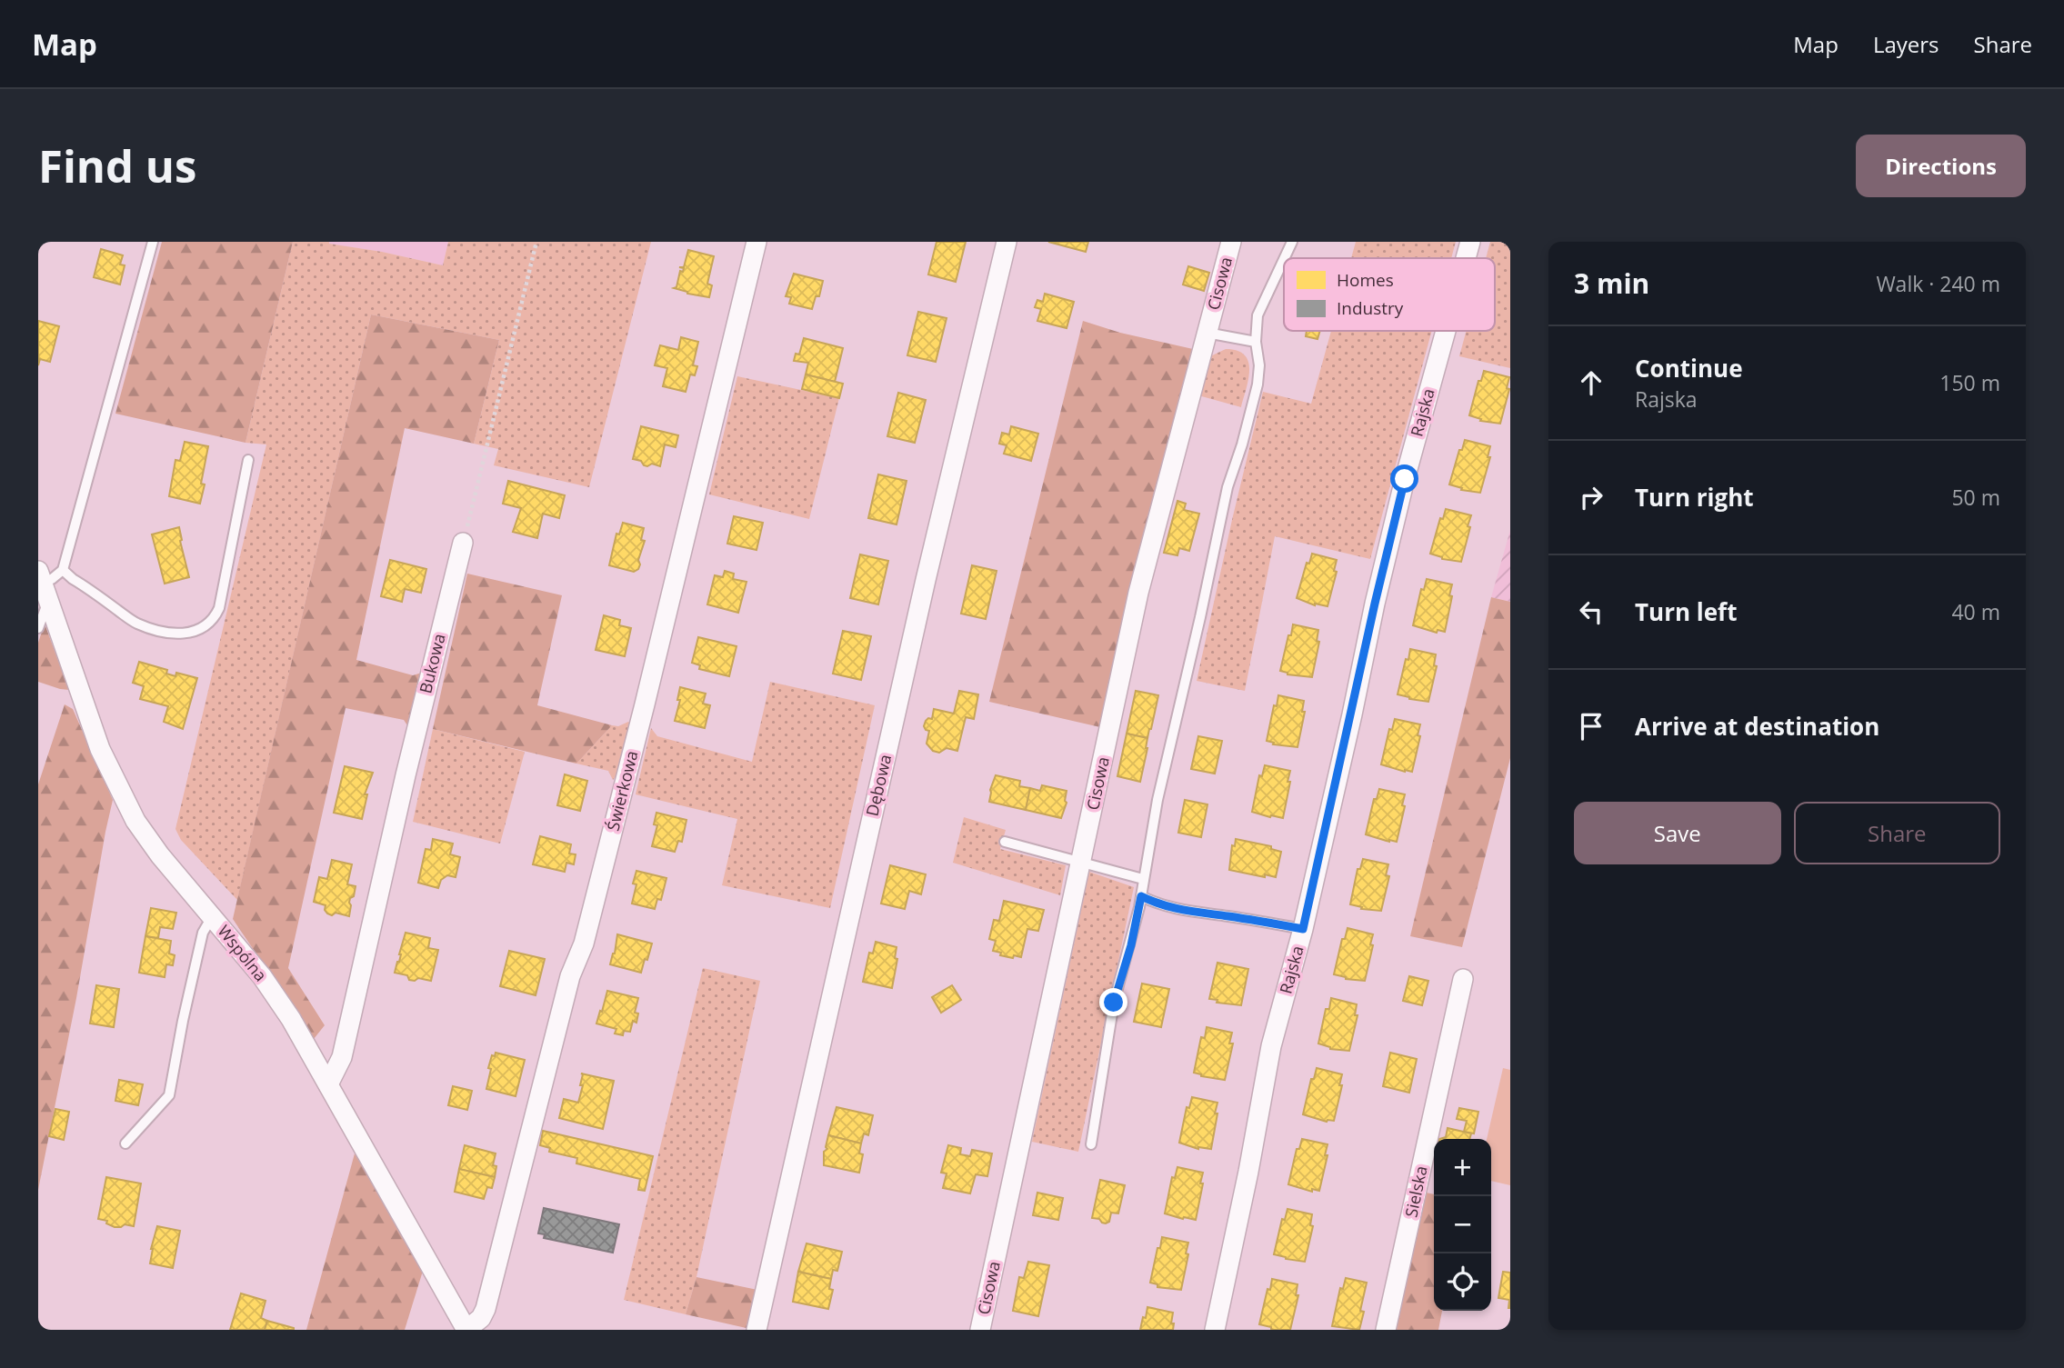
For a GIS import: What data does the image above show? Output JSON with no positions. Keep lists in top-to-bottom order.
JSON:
{
  "streets": {
    "street": [
      "Cisowa",
      "Rajska",
      "Bukowa",
      "Dębowa",
      "Świerkowa",
      "Wspólna",
      "Sielska"
    ]
  },
  "crossings": [
    ["Bukowa", "Wspólna"],
    ["Świerkowa", "Wspólna"]
  ],
  "legend": ["Homes", "Industry"],
  "page": {
    "header": "Map",
    "nav": ["Map", "Layers", "Share"],
    "buttons": [
      "Directions",
      ["Save", "Share"]
    ],
    "title": "Find us",
    "heading": ["3 min", "Walk · 240 m"],
    "list": [
      ["Continue", "Rajska", "150 m"],
      ["Turn right", "50 m"],
      ["Turn left", "40 m"],
      "Arrive at destination"
    ],
    "map_buttons": ["+", "−"]
  }
}
